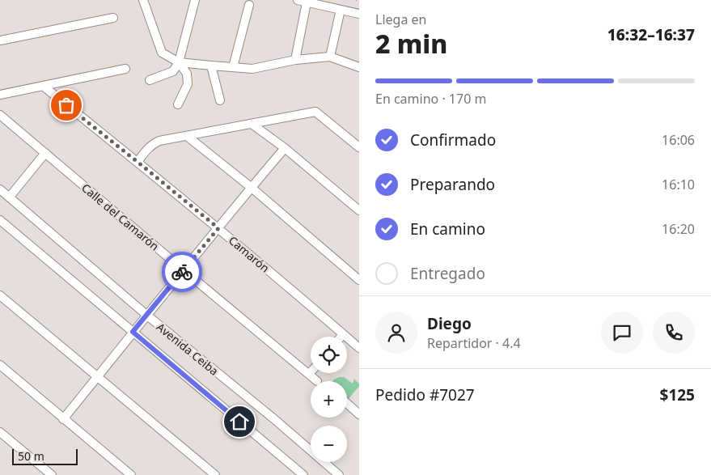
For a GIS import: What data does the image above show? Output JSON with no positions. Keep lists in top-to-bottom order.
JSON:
{
  "streets": {
    "street": ["Calle del Camarón", "Camarón", "Avenida Ceiba"]
  },
  "scale_bar": "50 m",
  "page": {
    "heading": ["2 min", "Llega en", "16:32–16:37"],
    "panel": [
      "Diego",
      "Repartidor · 4.4",
      "Pedido #7027",
      "$125"
    ],
    "bar": "En camino · 170 m",
    "list": [
      ["Confirmado", "16:06"],
      ["Preparando", "16:10"],
      ["En camino", "16:20"],
      "Entregado"
    ],
    "map_buttons": ["+", "−"],
    "scale": "50 m"
  }
}
